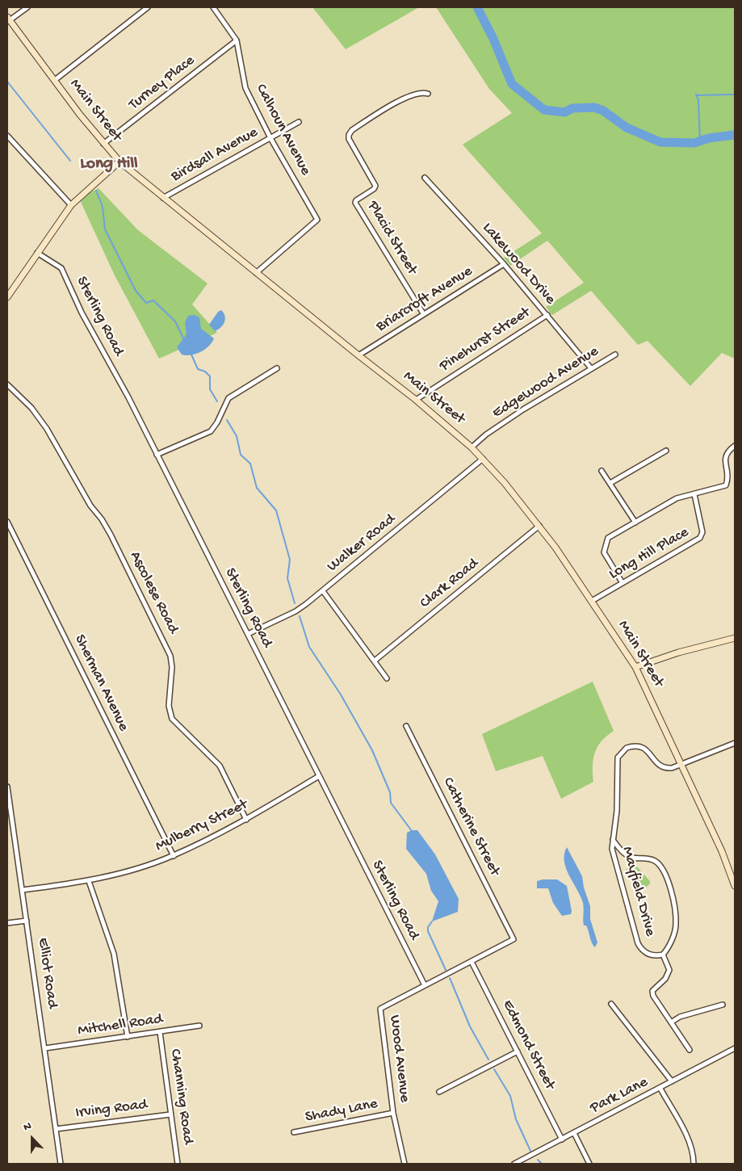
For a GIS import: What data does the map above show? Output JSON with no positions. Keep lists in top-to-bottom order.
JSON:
{
  "streets": {
    "main road": ["Main Street"],
    "street": [
      "Turney Place",
      "Calhoun Avenue",
      "Birdsall Avenue",
      "Placid Street",
      "Lakewood Drive",
      "Briarcroft Avenue",
      "Sterling Road",
      "Pinehurst Street",
      "Edgewood Avenue",
      "Walker Road",
      "Long Hill Place",
      "Clark Road",
      "Ascolese Road",
      "Sherman Avenue",
      "Mulberry Street",
      "Catherine Street",
      "Mayfield Drive",
      "Elliot Road",
      "Mitchell Road",
      "Edmond Street",
      "Wood Avenue",
      "Park Lane",
      "Channing Road",
      "Irving Road",
      "Shady Lane"
    ]
  },
  "crossings": [
    ["Turney Place", "Main Street"],
    ["Turney Place", "Calhoun Avenue"],
    ["Main Street", "Calhoun Avenue"],
    ["Main Street", "Birdsall Avenue"],
    ["Main Street", "Briarcroft Avenue"],
    ["Main Street", "Pinehurst Street"],
    ["Main Street", "Edgewood Avenue"],
    ["Main Street", "Walker Road"],
    ["Main Street", "Long Hill Place"],
    ["Main Street", "Clark Road"],
    ["Main Street", "Mayfield Drive"],
    ["Calhoun Avenue", "Birdsall Avenue"],
    ["Placid Street", "Briarcroft Avenue"],
    ["Lakewood Drive", "Briarcroft Avenue"],
    ["Lakewood Drive", "Pinehurst Street"],
    ["Lakewood Drive", "Edgewood Avenue"],
    ["Sterling Road", "Walker Road"],
    ["Sterling Road", "Mulberry Street"],
    ["Sterling Road", "Wood Avenue"],
    ["Ascolese Road", "Mulberry Street"],
    ["Sherman Avenue", "Mulberry Street"],
    ["Mulberry Street", "Elliot Road"],
    ["Catherine Street", "Wood Avenue"],
    ["Elliot Road", "Mitchell Road"],
    ["Elliot Road", "Irving Road"],
    ["Mitchell Road", "Channing Road"],
    ["Edmond Street", "Wood Avenue"],
    ["Edmond Street", "Park Lane"],
    ["Wood Avenue", "Shady Lane"],
    ["Channing Road", "Irving Road"]
  ],
  "districts": ["Long Hill"],
  "north": "top"
}
